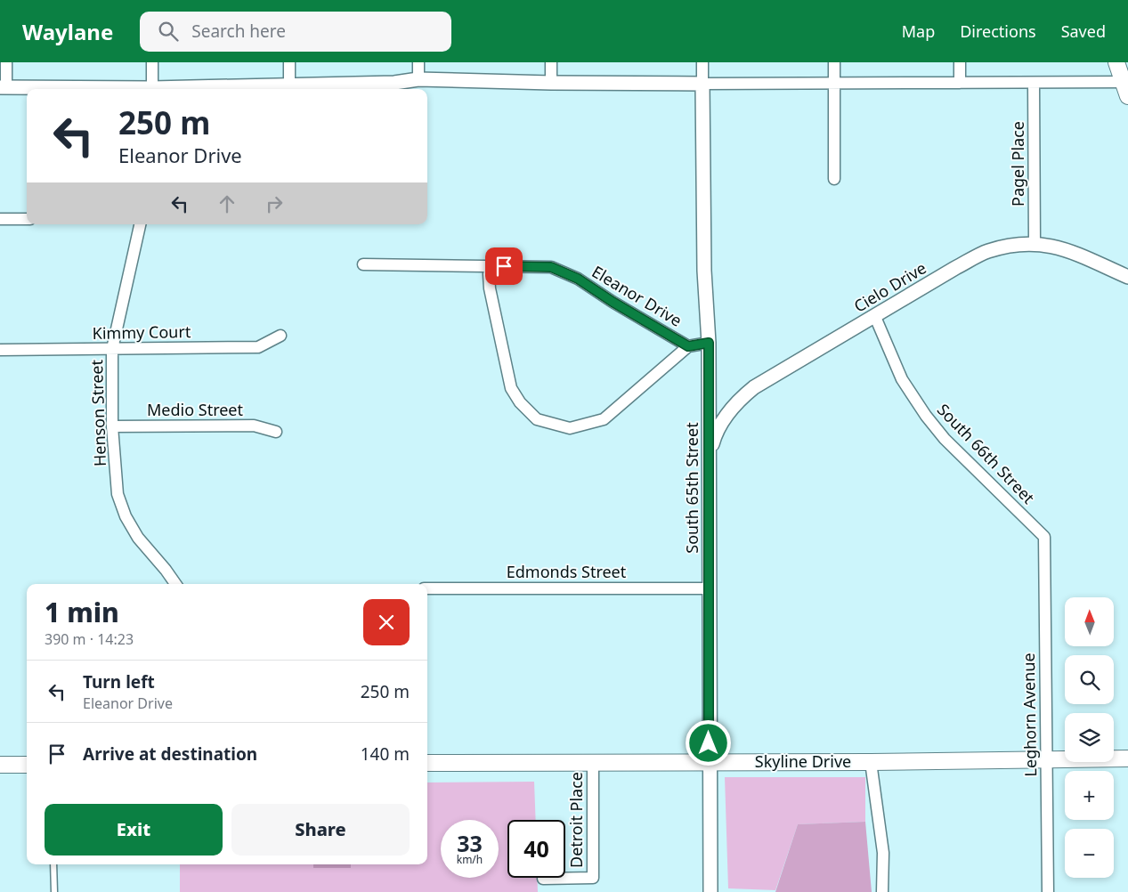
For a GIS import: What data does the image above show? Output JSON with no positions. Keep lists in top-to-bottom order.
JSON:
{
  "streets": {
    "main road": ["Skyline Drive"],
    "street": [
      "Pagel Place",
      "Cielo Drive",
      "Eleanor Drive",
      "Kimmy Court",
      "Medio Street",
      "Henson Street",
      "South 66th Street",
      "South 65th Street",
      "Edmonds Street",
      "Leghorn Avenue",
      "Detroit Place"
    ]
  },
  "crossings": [
    ["Pagel Place", "Cielo Drive"],
    ["Cielo Drive", "South 66th Street"],
    ["Cielo Drive", "South 65th Street"],
    ["Eleanor Drive", "South 65th Street"],
    ["Kimmy Court", "Henson Street"],
    ["Medio Street", "Henson Street"],
    ["South 66th Street", "Leghorn Avenue"],
    ["South 65th Street", "Edmonds Street"],
    ["South 65th Street", "Skyline Drive"],
    ["Leghorn Avenue", "Skyline Drive"],
    ["Skyline Drive", "Detroit Place"]
  ],
  "north": "top",
  "page": {
    "header": "Waylane",
    "search": "Search here",
    "nav": ["Map", "Directions", "Saved"],
    "turn": ["250 m", "Eleanor Drive"],
    "heading": ["1 min", "390 m · 14:23"],
    "map_buttons": ["+", "−"],
    "list": [
      {
        "name": "Turn left",
        "note": "Eleanor Drive",
        "value": "250 m"
      },
      {
        "name": "Arrive at destination",
        "value": "140 m"
      }
    ],
    "buttons": ["Exit", "Share"],
    "speed": "33 km/h",
    "limit": "40"
  }
}
